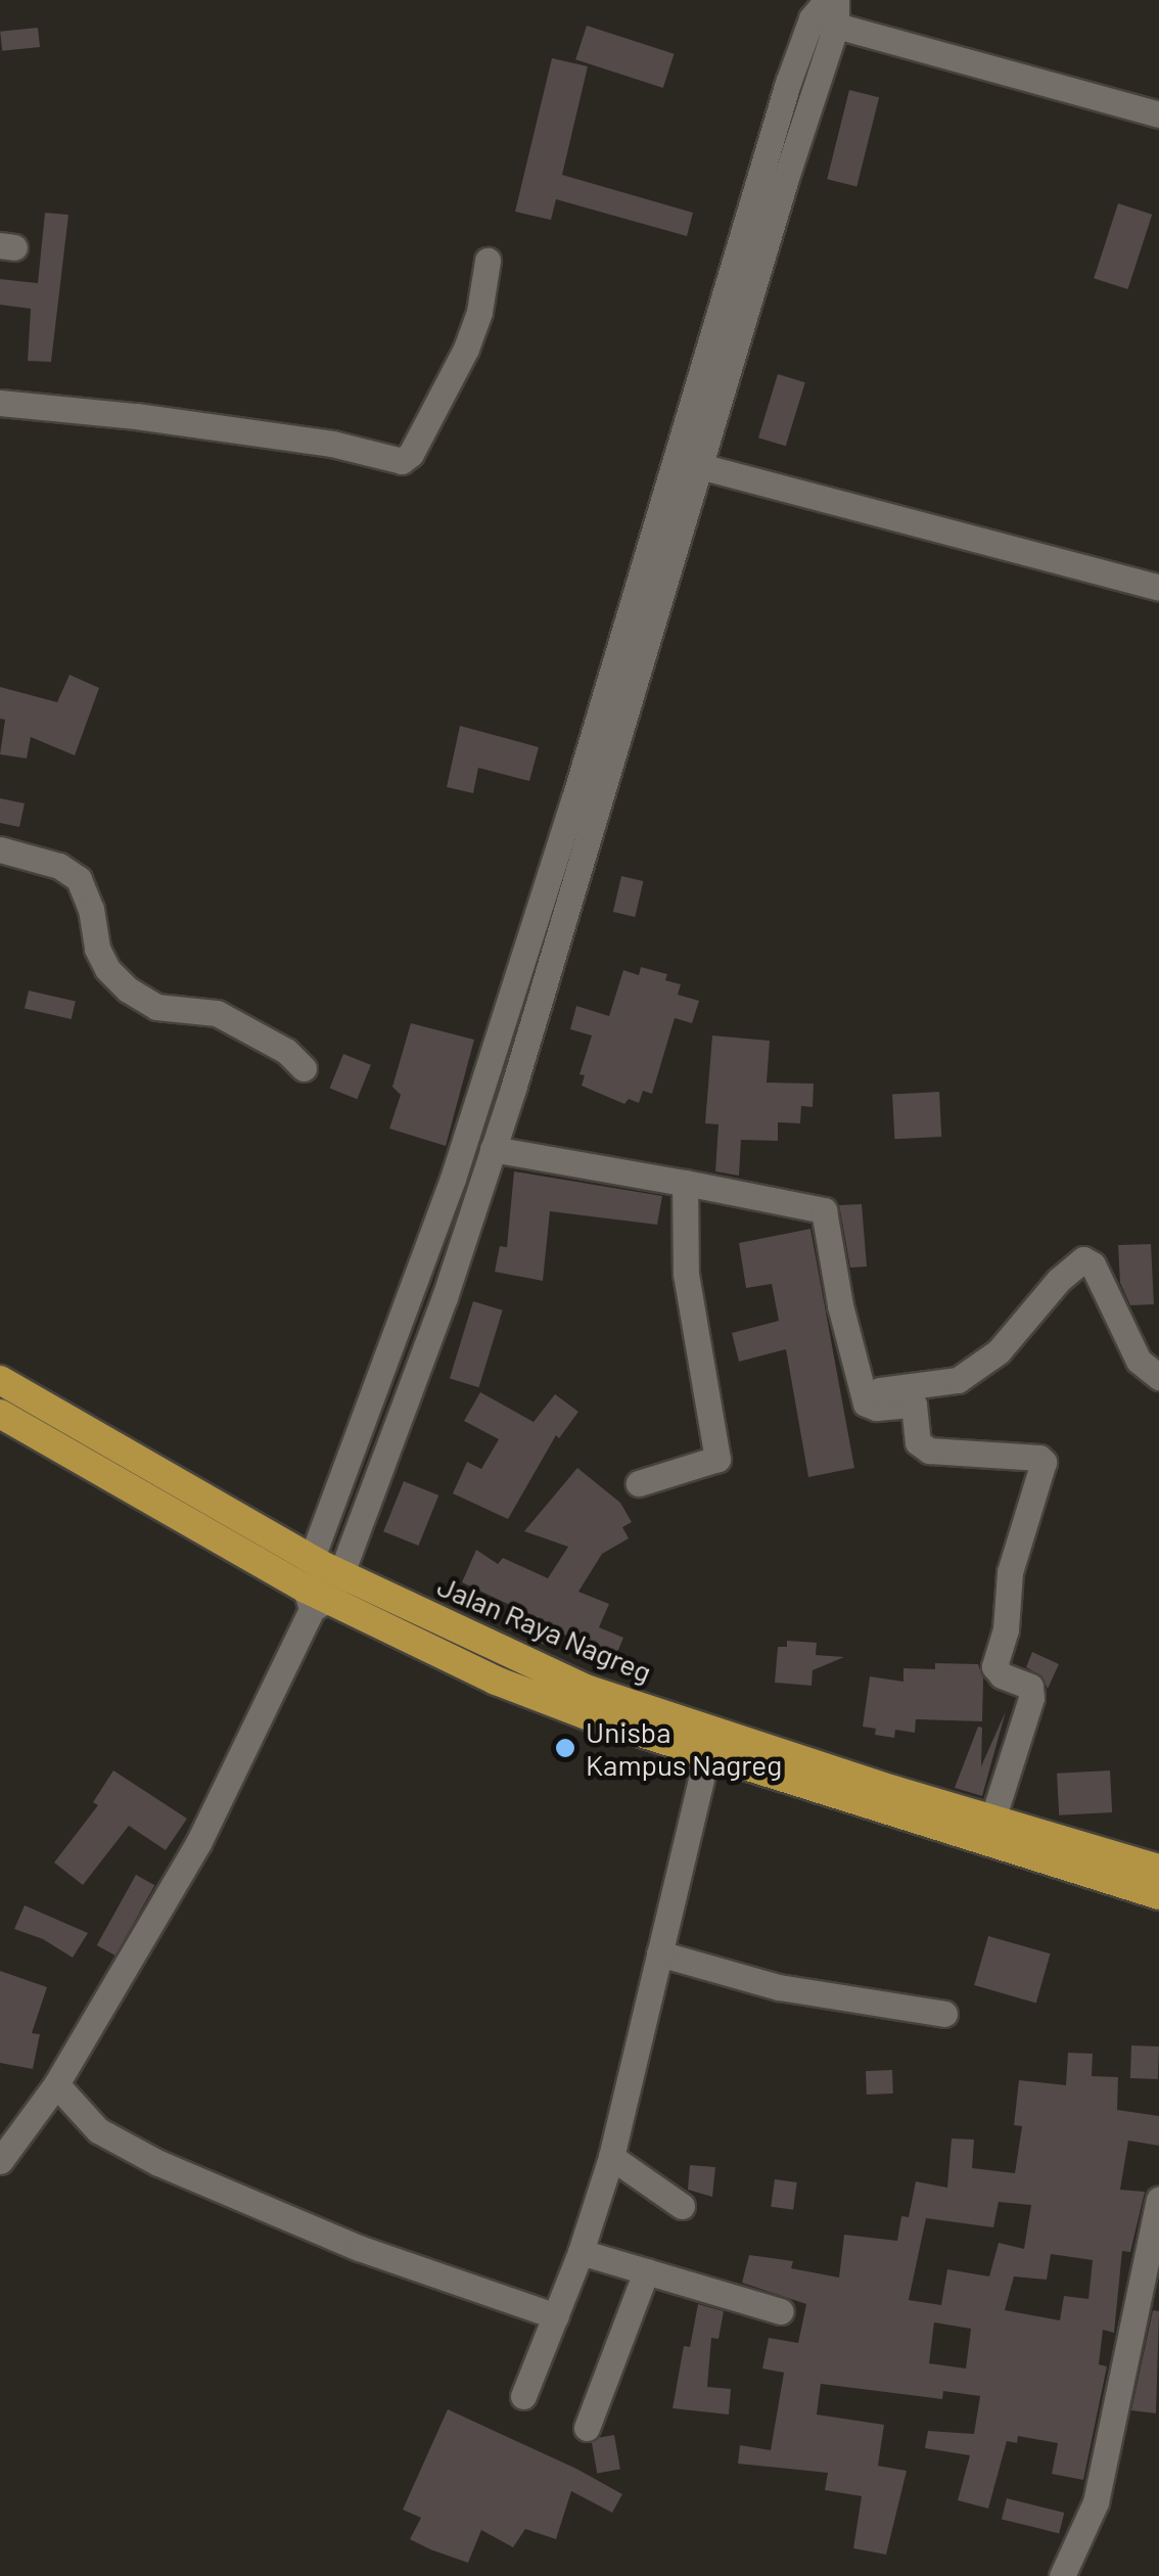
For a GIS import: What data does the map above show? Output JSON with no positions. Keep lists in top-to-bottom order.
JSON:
{
  "streets": {
    "highway": ["Jalan Raya Nagreg"]
  },
  "places": ["Unisba Kampus Nagreg"]
}
